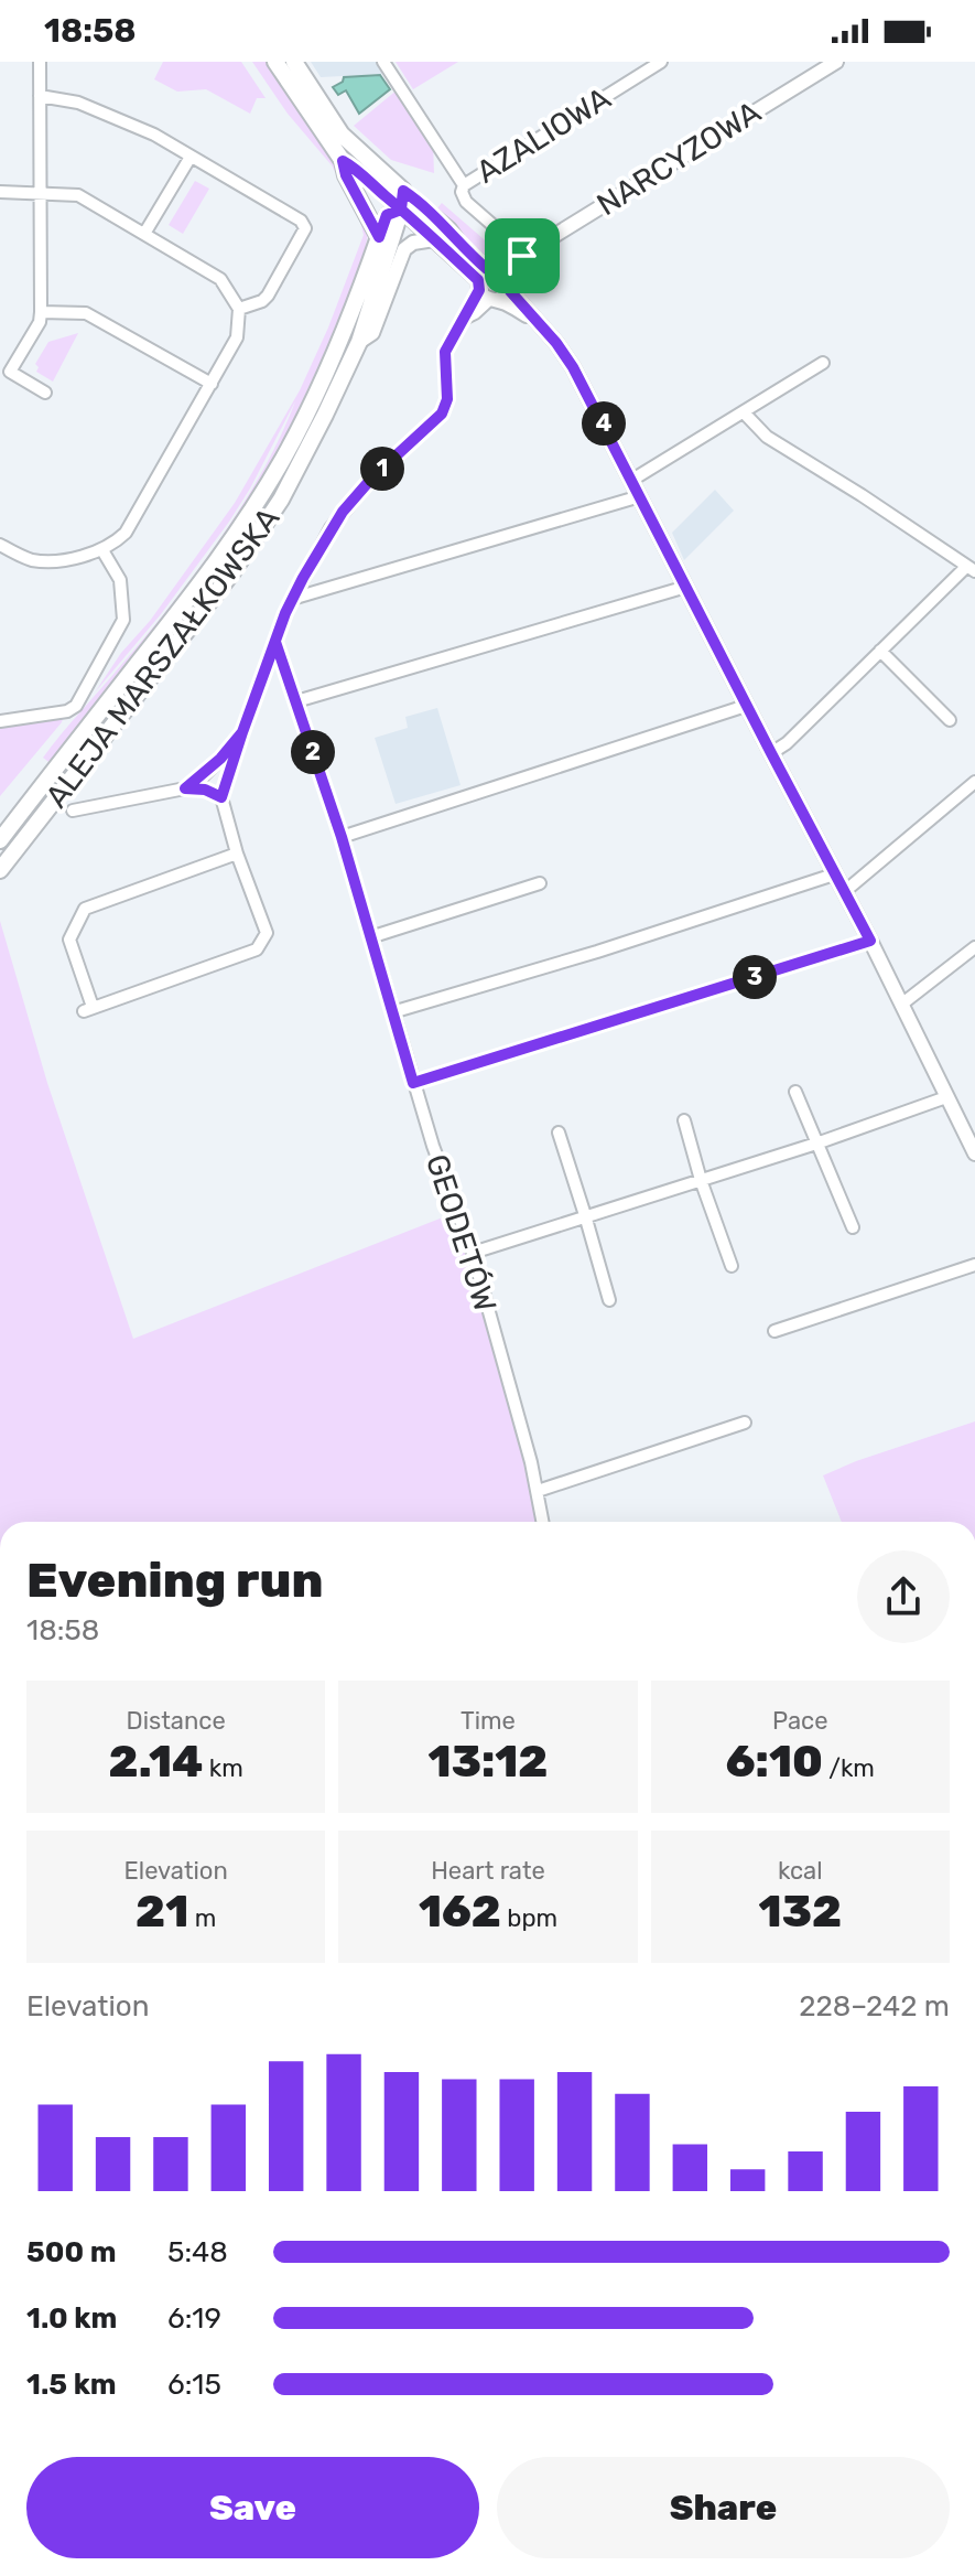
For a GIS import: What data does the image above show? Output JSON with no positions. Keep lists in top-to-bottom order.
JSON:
{
  "streets": {
    "main road": ["ALEJA MARSZAŁKOWSKA"],
    "street": ["AZALIOWA", "NARCYZOWA", "GEODETÓW"]
  },
  "crossings": [
    ["AZALIOWA", "NARCYZOWA"]
  ],
  "page": {
    "status": "18:58",
    "pins": [
      "4",
      "1",
      "2",
      "3"
    ],
    "heading": ["Evening run", "18:58"],
    "stats": [
      ["Distance", "2.14 km"],
      ["Time", "13:12"],
      ["Pace", "6:10 /km"],
      ["Elevation", "21 m"],
      ["Heart rate", "162 bpm"],
      ["kcal", "132"]
    ],
    "chart": ["Elevation", "228–242 m"],
    "list": [
      {
        "name": "500 m",
        "note": "5:48"
      },
      {
        "name": "1.0 km",
        "note": "6:19"
      },
      {
        "name": "1.5 km",
        "note": "6:15"
      }
    ],
    "buttons": ["Save", "Share"]
  }
}
